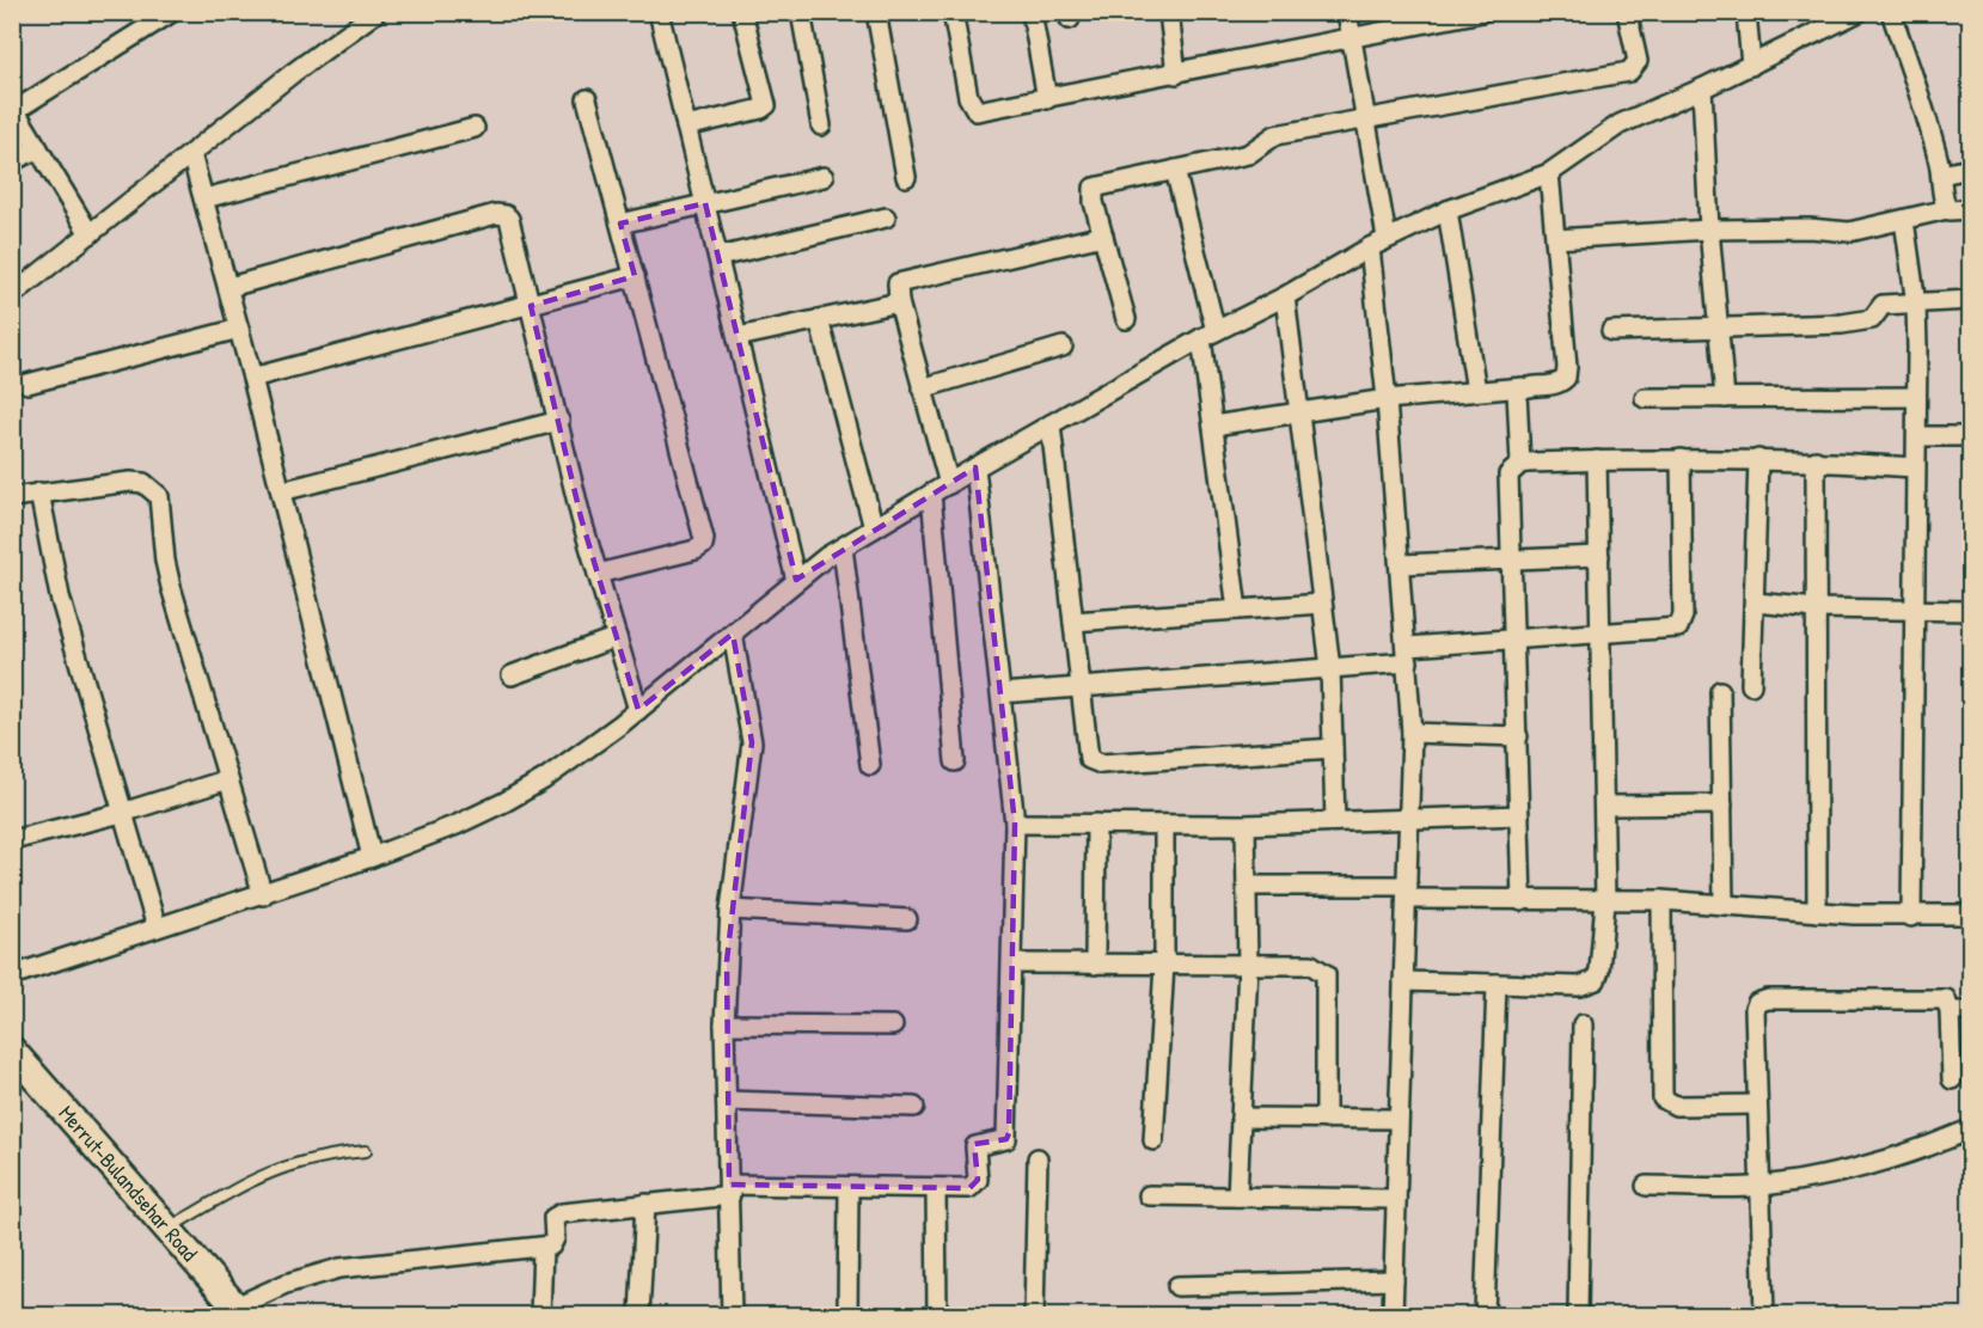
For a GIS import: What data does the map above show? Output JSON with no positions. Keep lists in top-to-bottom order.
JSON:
{
  "streets": {
    "main road": ["Merrut-Bulandsehar Road"]
  }
}
